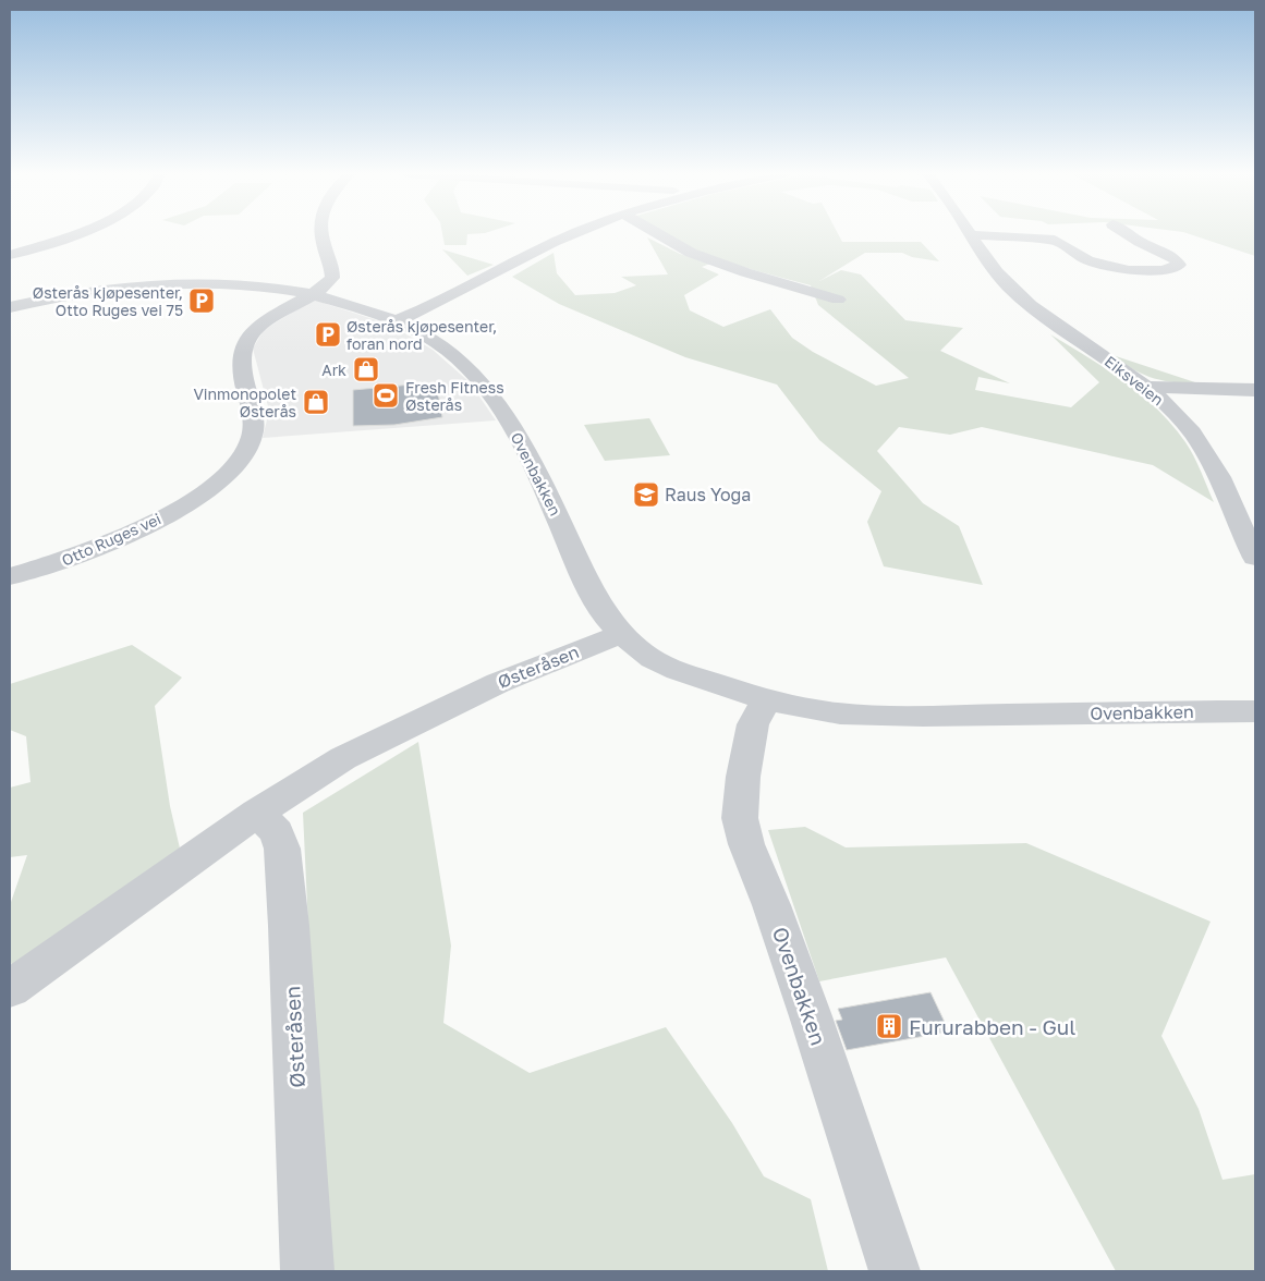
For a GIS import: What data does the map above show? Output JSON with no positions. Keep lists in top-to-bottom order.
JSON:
{
  "streets": {
    "street": [
      "Eiksveien",
      "Ovenbakken",
      "Otto Ruges vei",
      "Østeråsen"
    ]
  },
  "crossings": [
    ["Ovenbakken", "Otto Ruges vei"],
    ["Ovenbakken", "Østeråsen"]
  ],
  "places": {
    "parking": ["Østerås kjøpesenter, Otto Ruges vei 75", "Østerås kjøpesenter, foran nord"],
    "shop": ["Ark", "Vinmonopolet Østerås"],
    "sports": ["Fresh Fitness Østerås"],
    "school or university": ["Raus Yoga"],
    "building": ["Fururabben - Gul"]
  }
}
